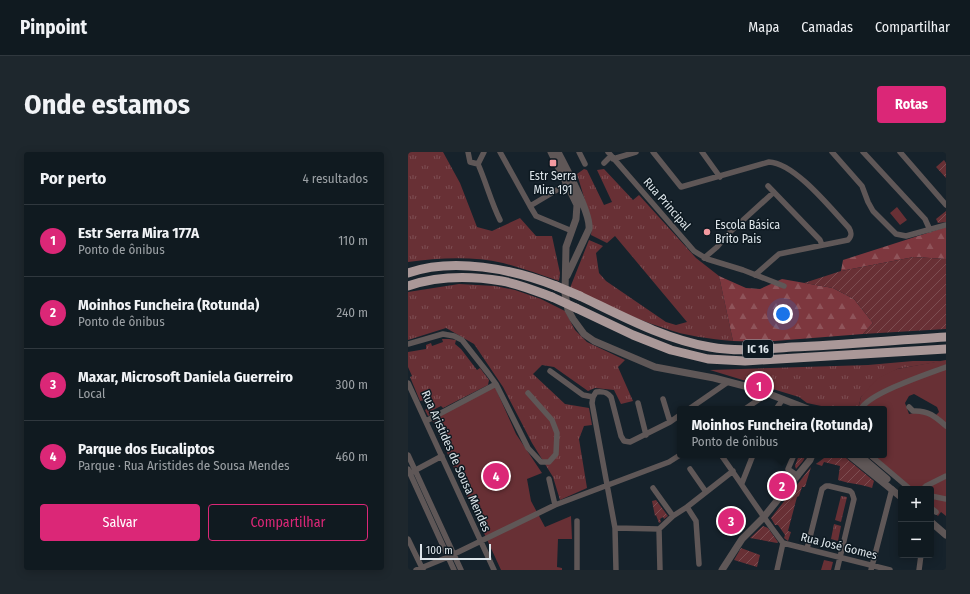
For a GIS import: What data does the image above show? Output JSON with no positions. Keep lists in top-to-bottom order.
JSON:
{
  "streets": {
    "highway": ["IC 16"],
    "street": ["Rua Principal", "Rua Aristides de Sousa Mendes", "Rua José Gomes"]
  },
  "places": {
    "transit": ["Estr Serra Mira 191"],
    "other": ["Escola Básica Brito Pais"]
  },
  "scale_bar": "100 m",
  "page": {
    "header": "Pinpoint",
    "nav": ["Mapa", "Camadas", "Compartilhar"],
    "buttons": [
      "Rotas",
      ["Salvar", "Compartilhar"]
    ],
    "title": "Onde estamos",
    "heading": ["Por perto", "4 resultados"],
    "list": [
      {
        "mark": "1",
        "name": "Estr Serra Mira 177A",
        "note": "Ponto de ônibus",
        "value": "110 m"
      },
      {
        "mark": "2",
        "name": "Moinhos Funcheira (Rotunda)",
        "note": "Ponto de ônibus",
        "value": "240 m"
      },
      {
        "mark": "3",
        "name": "Maxar, Microsoft Daniela Guerreiro",
        "note": "Local",
        "value": "300 m"
      },
      {
        "mark": "4",
        "name": "Parque dos Eucaliptos",
        "note": "Parque · Rua Aristides de Sousa Mendes",
        "value": "460 m"
      }
    ],
    "pins": [
      "1",
      "4",
      "2",
      "3"
    ],
    "popup": ["Moinhos Funcheira (Rotunda)", "Ponto de ônibus"],
    "map_buttons": ["+", "−"],
    "scale": "100 m"
  }
}
